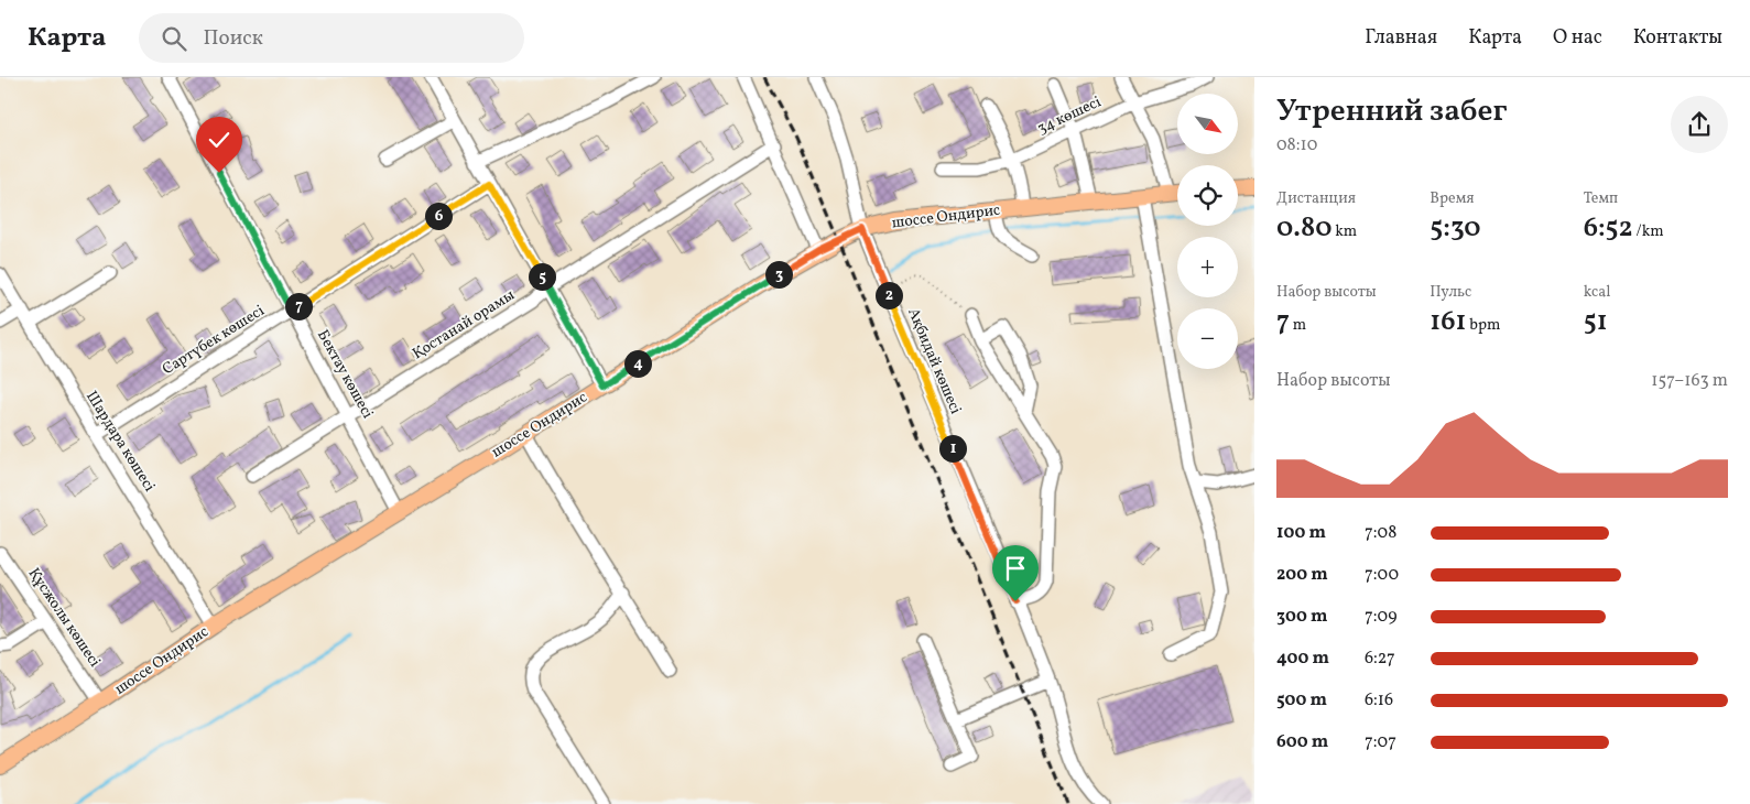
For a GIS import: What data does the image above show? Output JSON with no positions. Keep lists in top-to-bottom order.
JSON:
{
  "streets": {
    "main road": ["шоссе Ондирис"],
    "street": [
      "34 көшесі",
      "Қостанай орамы",
      "Сартүбек көшесі",
      "Ақбидай көшесі",
      "Бектау көшесі",
      "Шардара көшесі",
      "Құсжолы көшесі"
    ]
  },
  "crossings": [
    ["шоссе Ондирис", "Ақбидай көшесі"],
    ["шоссе Ондирис", "Бектау көшесі"],
    ["шоссе Ондирис", "Шардара көшесі"],
    ["шоссе Ондирис", "Құсжолы көшесі"],
    ["Қостанай орамы", "Бектау көшесі"],
    ["Сартүбек көшесі", "Бектау көшесі"],
    ["Сартүбек көшесі", "Шардара көшесі"]
  ],
  "north": "bottom right",
  "page": {
    "header": "Карта",
    "search": "Поиск",
    "nav": [
      "Главная",
      "Карта",
      "О нас",
      "Контакты"
    ],
    "heading": ["Утренний забег", "08:10"],
    "map_buttons": ["+", "−"],
    "stats": [
      ["Дистанция", "0.80 km"],
      ["Время", "5:30"],
      ["Темп", "6:52 /km"],
      ["Набор высоты", "7 m"],
      ["Пульс", "161 bpm"],
      ["kcal", "51"]
    ],
    "pins": [
      "6",
      "3",
      "5",
      "2",
      "7",
      "4",
      "1"
    ],
    "chart": ["Набор высоты", "157–163 m"],
    "list": [
      {
        "name": "100 m",
        "note": "7:08"
      },
      {
        "name": "200 m",
        "note": "7:00"
      },
      {
        "name": "300 m",
        "note": "7:09"
      },
      {
        "name": "400 m",
        "note": "6:27"
      },
      {
        "name": "500 m",
        "note": "6:16"
      },
      {
        "name": "600 m",
        "note": "7:07"
      }
    ]
  }
}
